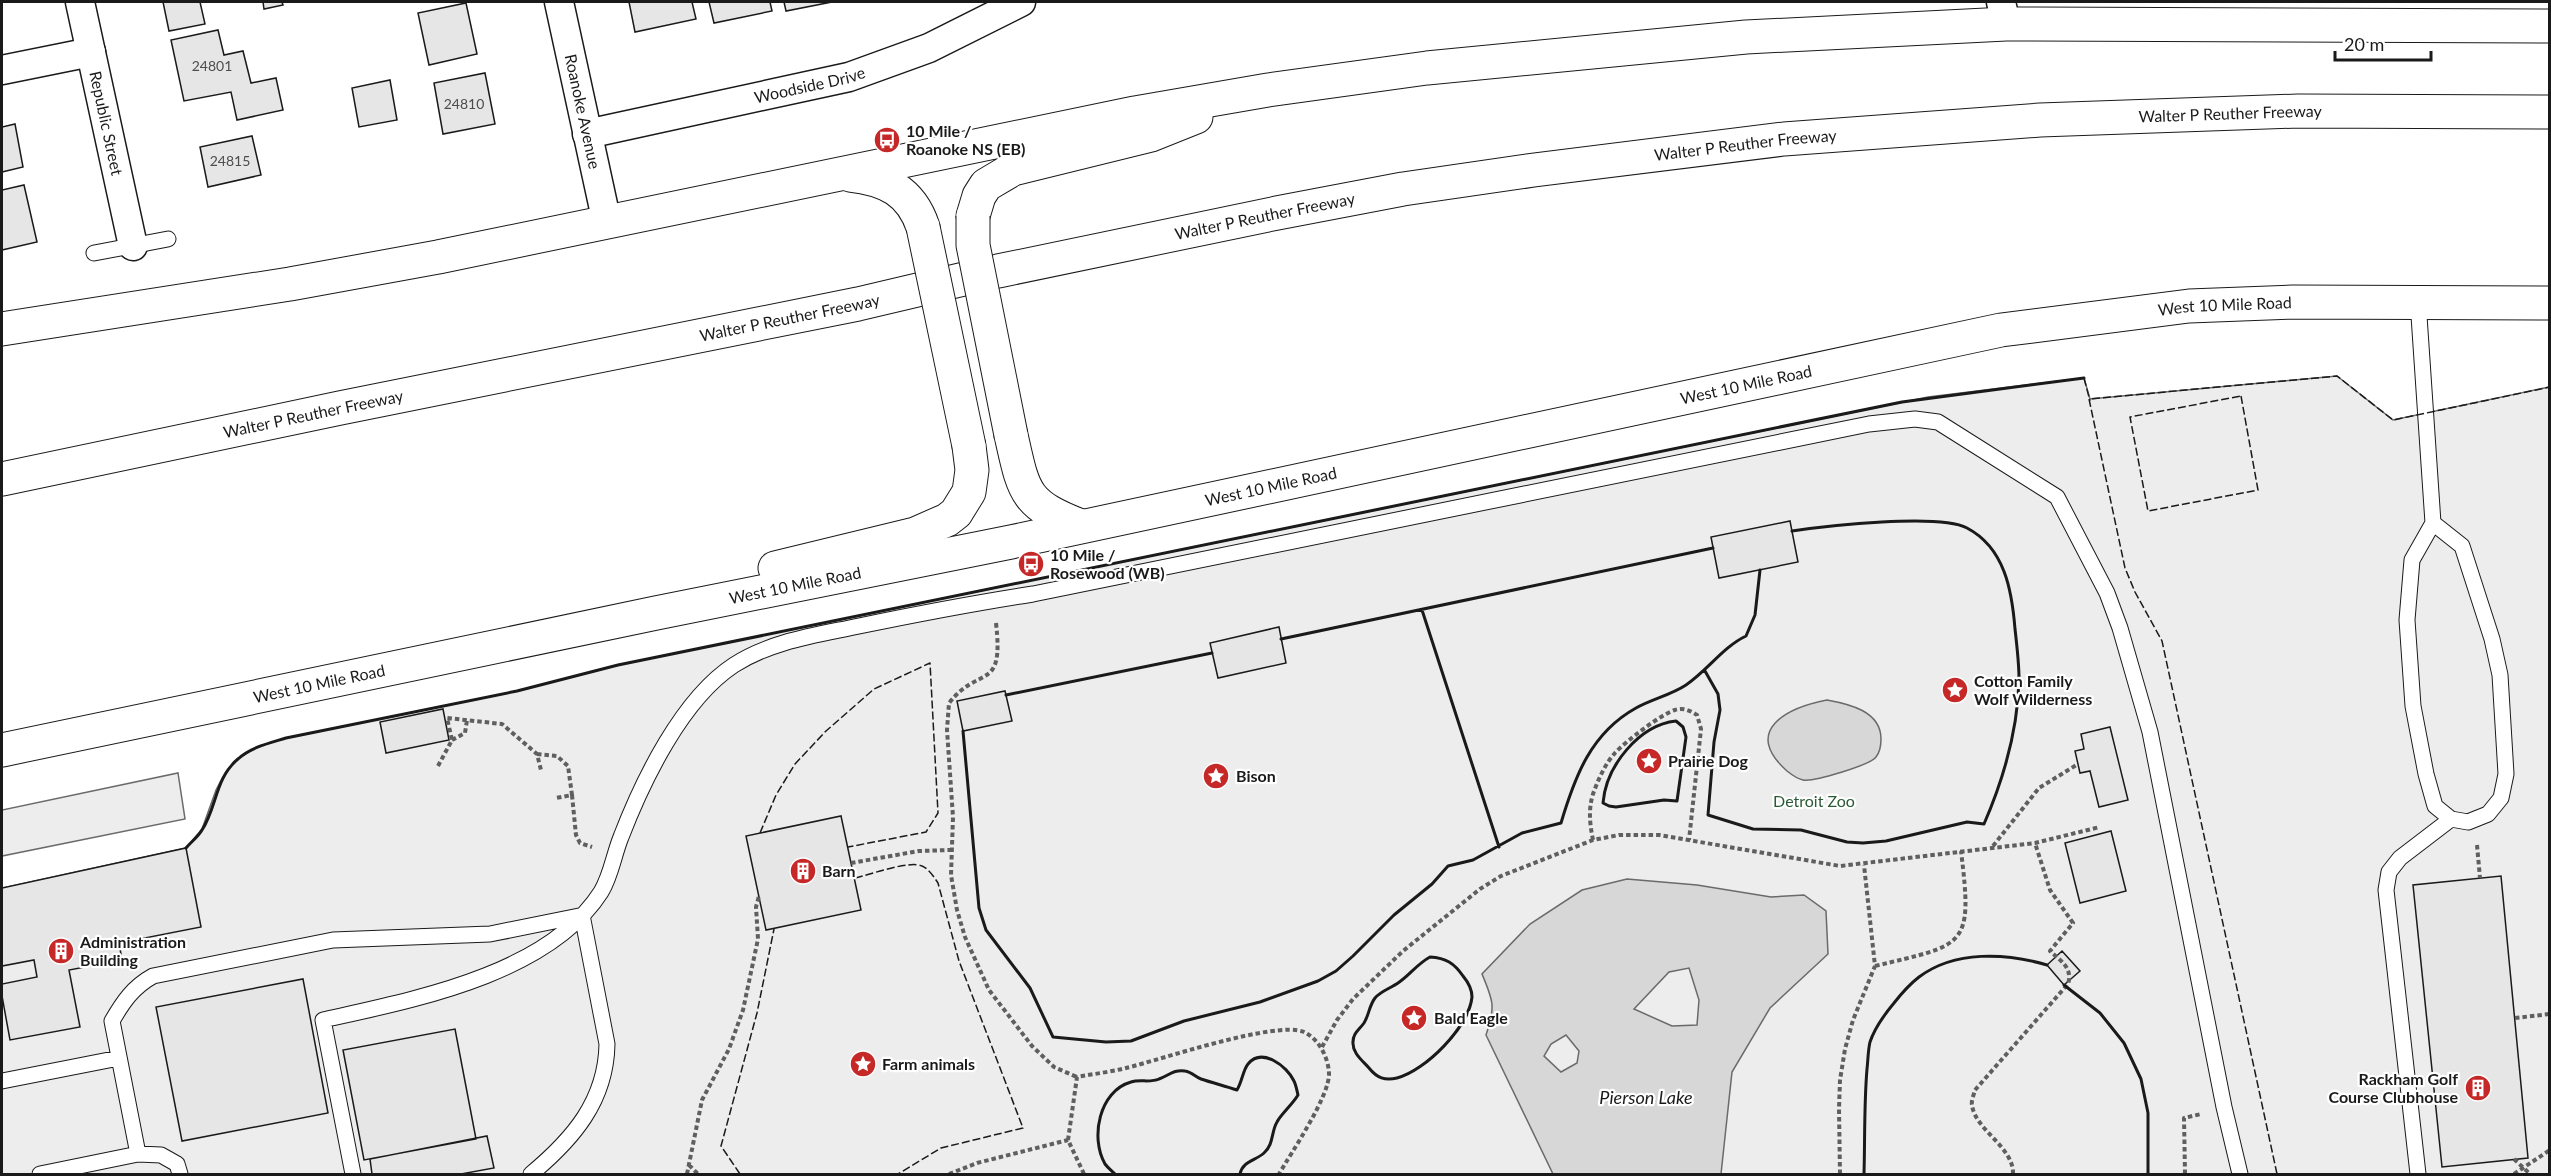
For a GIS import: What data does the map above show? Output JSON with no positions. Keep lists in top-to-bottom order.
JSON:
{
  "streets": {
    "main road": ["Walter P Reuther Freeway", "West 10 Mile Road"],
    "street": ["Woodside Drive", "Roanoke Avenue", "Republic Street"]
  },
  "crossings": [
    ["Woodside Drive", "Roanoke Avenue"]
  ],
  "water": ["Pierson Lake"],
  "parks": ["Detroit Zoo"],
  "places": {
    "bus stop": ["10 Mile / Roanoke NS (EB)", "10 Mile / Rosewood (WB)"],
    "place": [
      "Cotton Family Wolf Wilderness",
      "Prairie Dog",
      "Bison",
      "Bald Eagle",
      "Farm animals"
    ],
    "building": ["Barn", "Administration Building", "Rackham Golf Course Clubhouse"]
  },
  "house_numbers": ["24801", "24810", "24815"],
  "scale_bar": "20 m"
}
